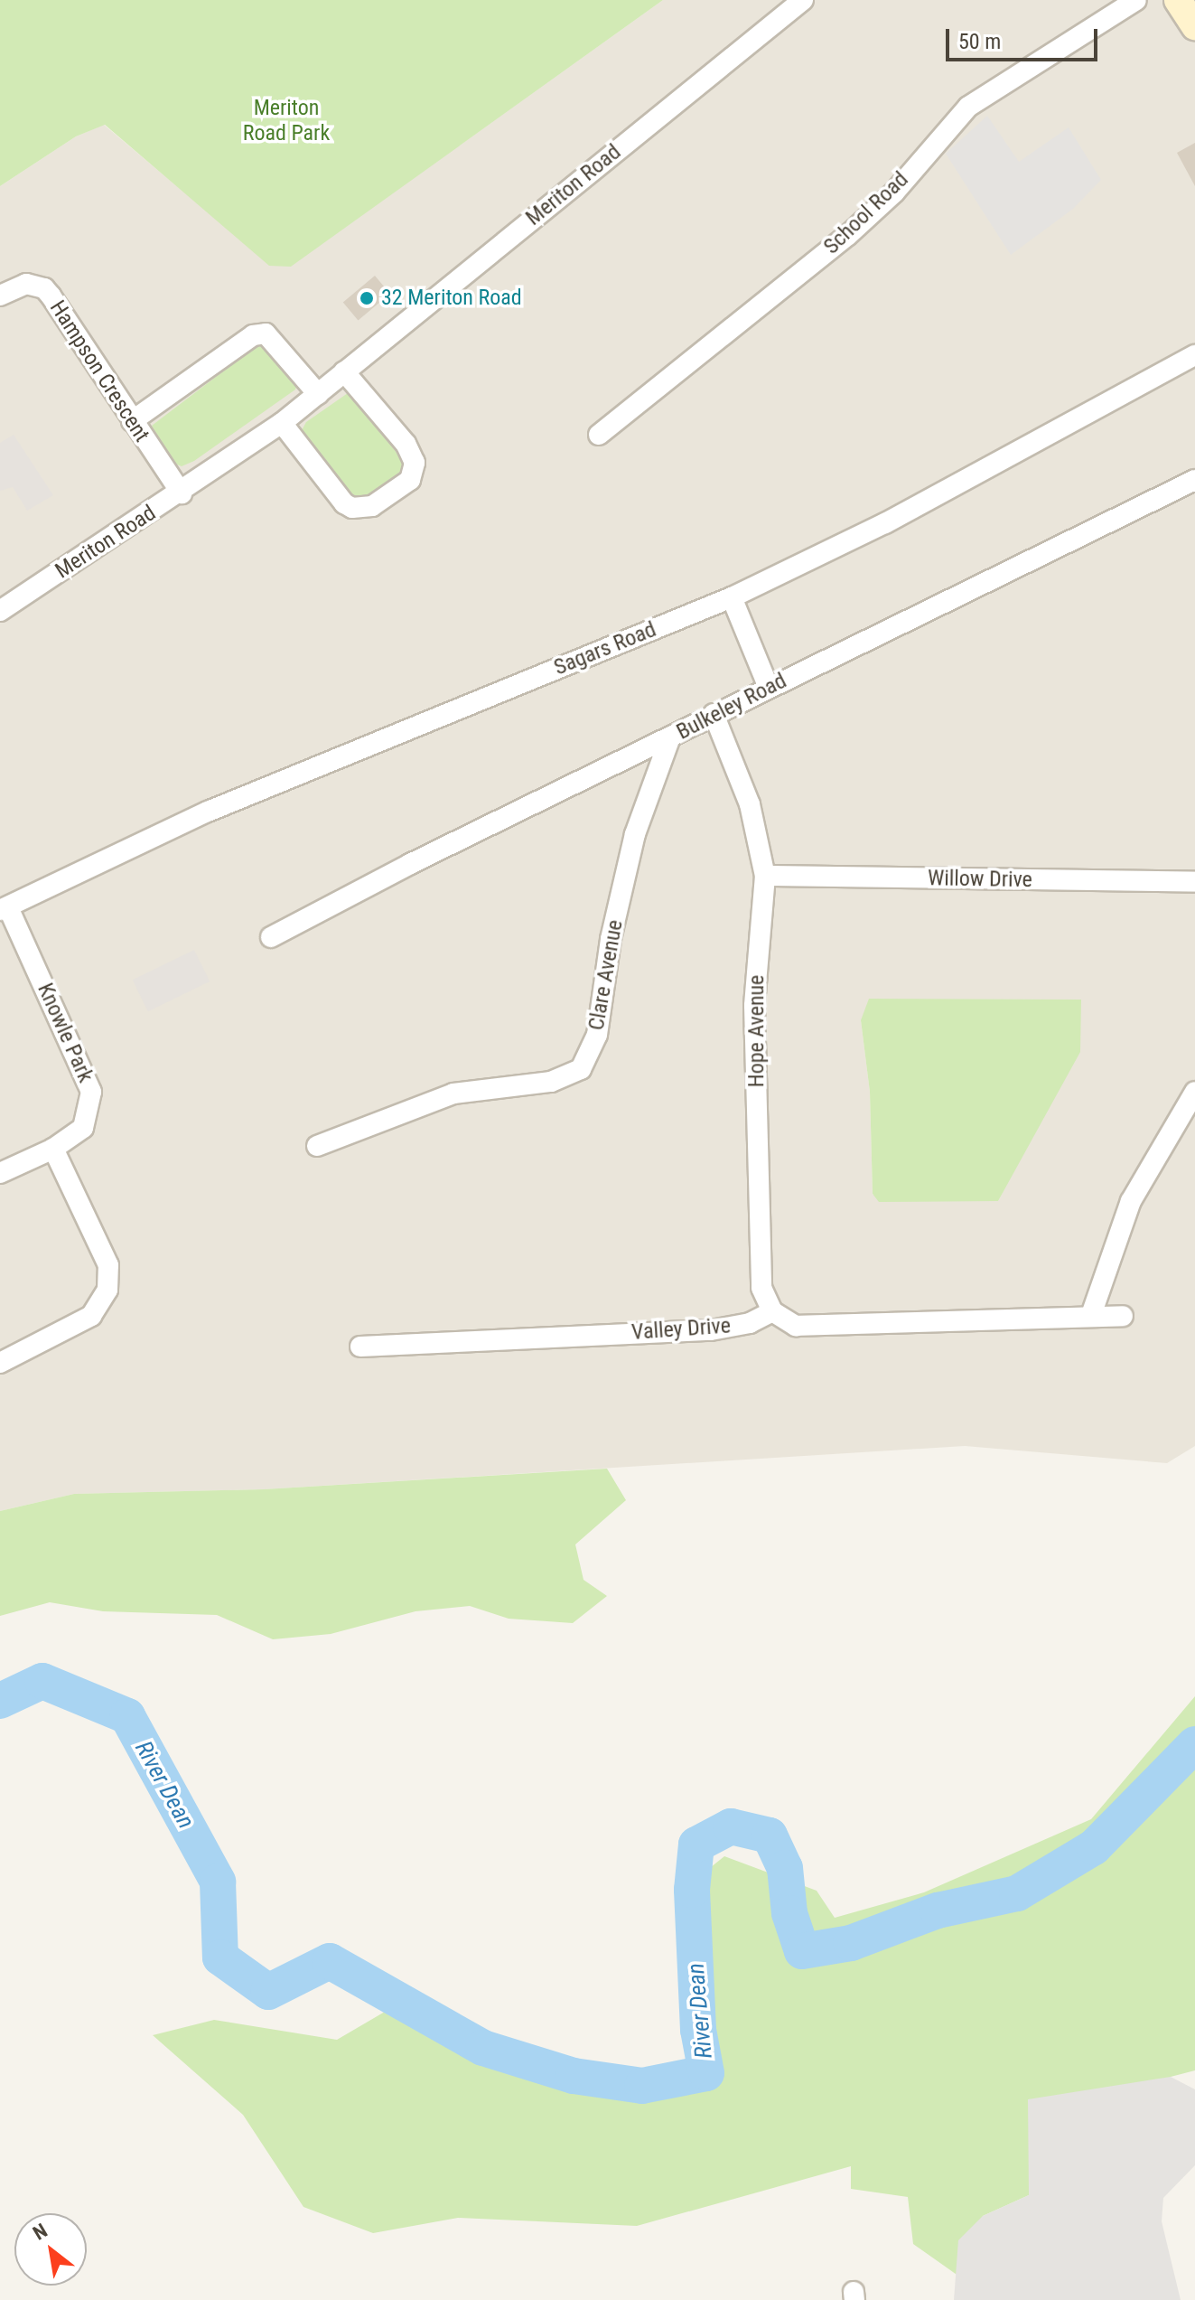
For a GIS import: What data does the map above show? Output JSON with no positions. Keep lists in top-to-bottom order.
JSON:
{
  "streets": {
    "street": [
      "Meriton Road",
      "School Road",
      "Hampson Crescent",
      "Sagars Road",
      "Bulkeley Road",
      "Willow Drive",
      "Clare Avenue",
      "Hope Avenue",
      "Knowle Park",
      "Valley Drive"
    ]
  },
  "crossings": [
    ["Meriton Road", "Hampson Crescent"],
    ["Sagars Road", "Knowle Park"],
    ["Bulkeley Road", "Clare Avenue"],
    ["Bulkeley Road", "Hope Avenue"],
    ["Willow Drive", "Hope Avenue"],
    ["Hope Avenue", "Valley Drive"]
  ],
  "water": ["River Dean"],
  "parks": ["Meriton Road Park"],
  "places": ["32 Meriton Road"],
  "scale_bar": "50 m",
  "north": "top left"
}
